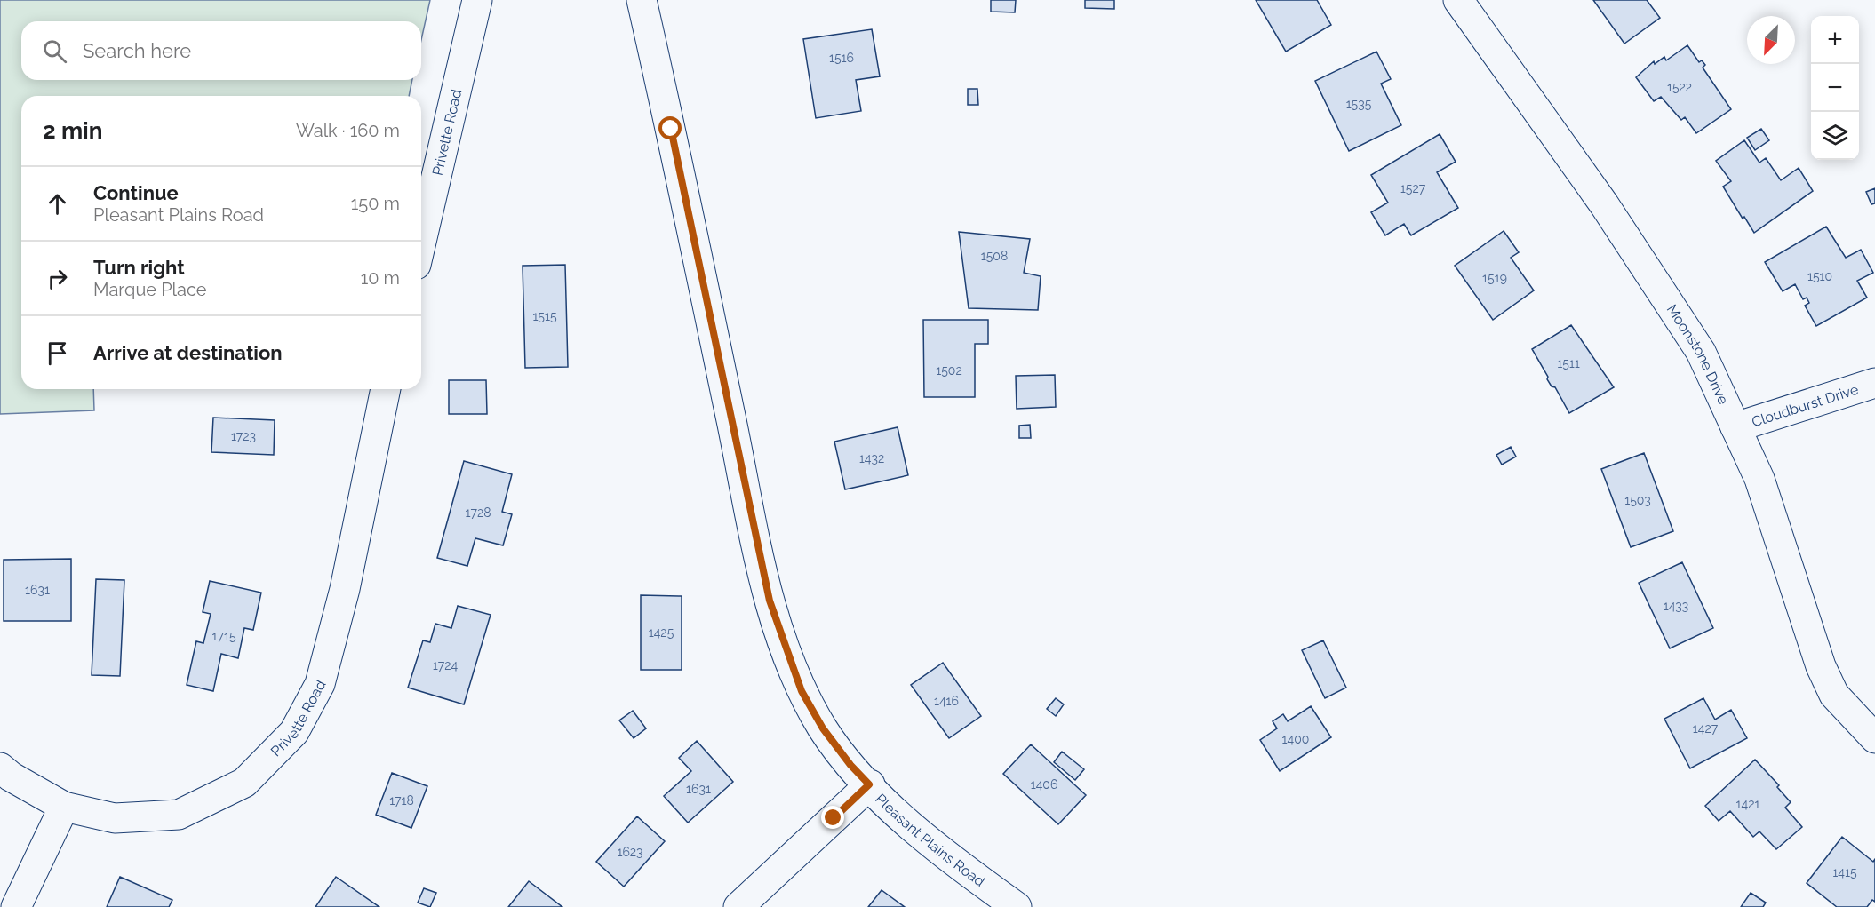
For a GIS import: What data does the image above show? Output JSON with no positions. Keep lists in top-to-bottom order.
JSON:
{
  "streets": {
    "street": [
      "Privette Road",
      "Moonstone Drive",
      "Cloudburst Drive",
      "Pleasant Plains Road"
    ]
  },
  "crossings": [
    ["Moonstone Drive", "Cloudburst Drive"]
  ],
  "house_numbers": [
    "1516",
    "1522",
    "1535",
    "1527",
    "1508",
    "1510",
    "1519",
    "1515",
    "1511",
    "1502",
    "1723",
    "1432",
    "1503",
    "1728",
    "1631",
    "1433",
    "1425",
    "1715",
    "1724",
    "1416",
    "1427",
    "1400",
    "1406",
    "1631",
    "1718",
    "1421",
    "1623",
    "1415"
  ],
  "north": "bottom left",
  "page": {
    "map_buttons": ["+", "−"],
    "search": "Search here",
    "heading": ["2 min", "Walk · 160 m"],
    "list": [
      ["Continue", "Pleasant Plains Road", "150 m"],
      ["Turn right", "Marque Place", "10 m"],
      "Arrive at destination"
    ]
  }
}
